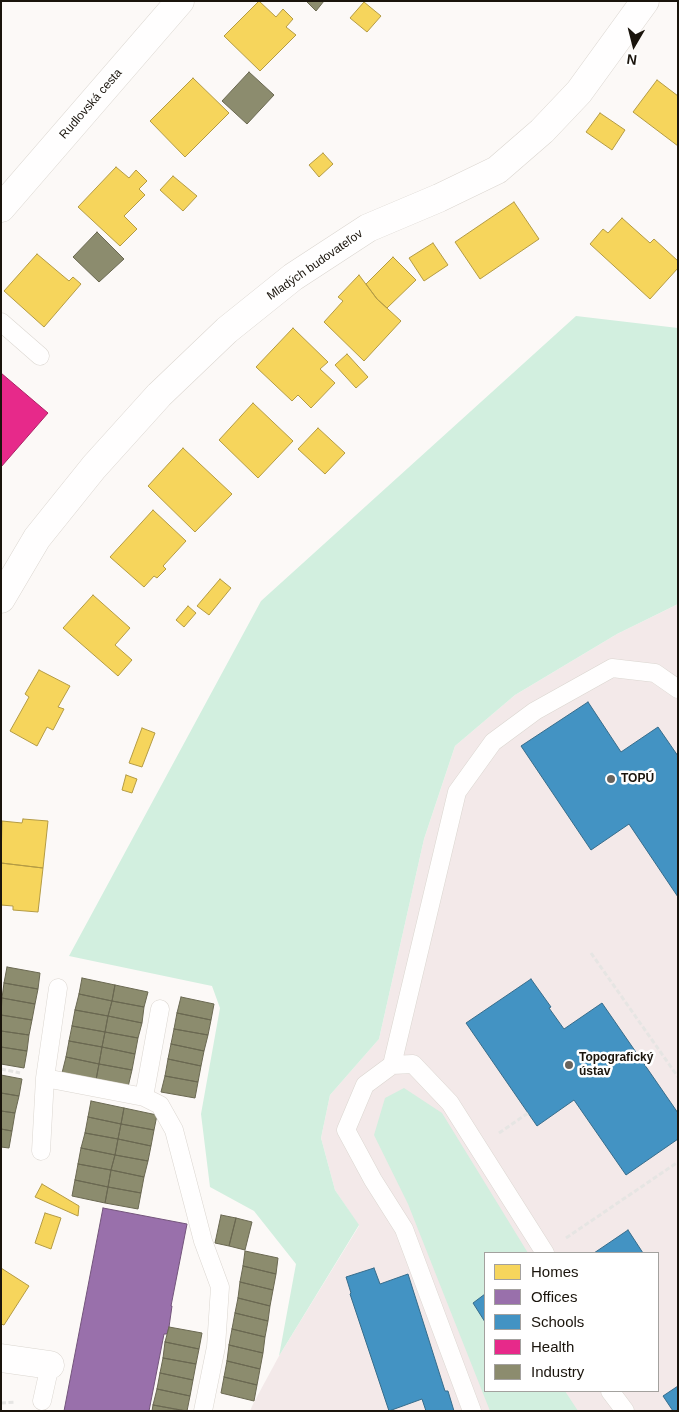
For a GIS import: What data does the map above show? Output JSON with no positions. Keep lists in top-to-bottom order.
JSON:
{
  "streets": {
    "street": ["Rudlovská cesta", "Mladých budovateľov"]
  },
  "places": ["TOPÚ", "Topografický ústav"],
  "legend": [
    "Homes",
    "Offices",
    "Schools",
    "Health",
    "Industry"
  ],
  "north": "bottom"
}
